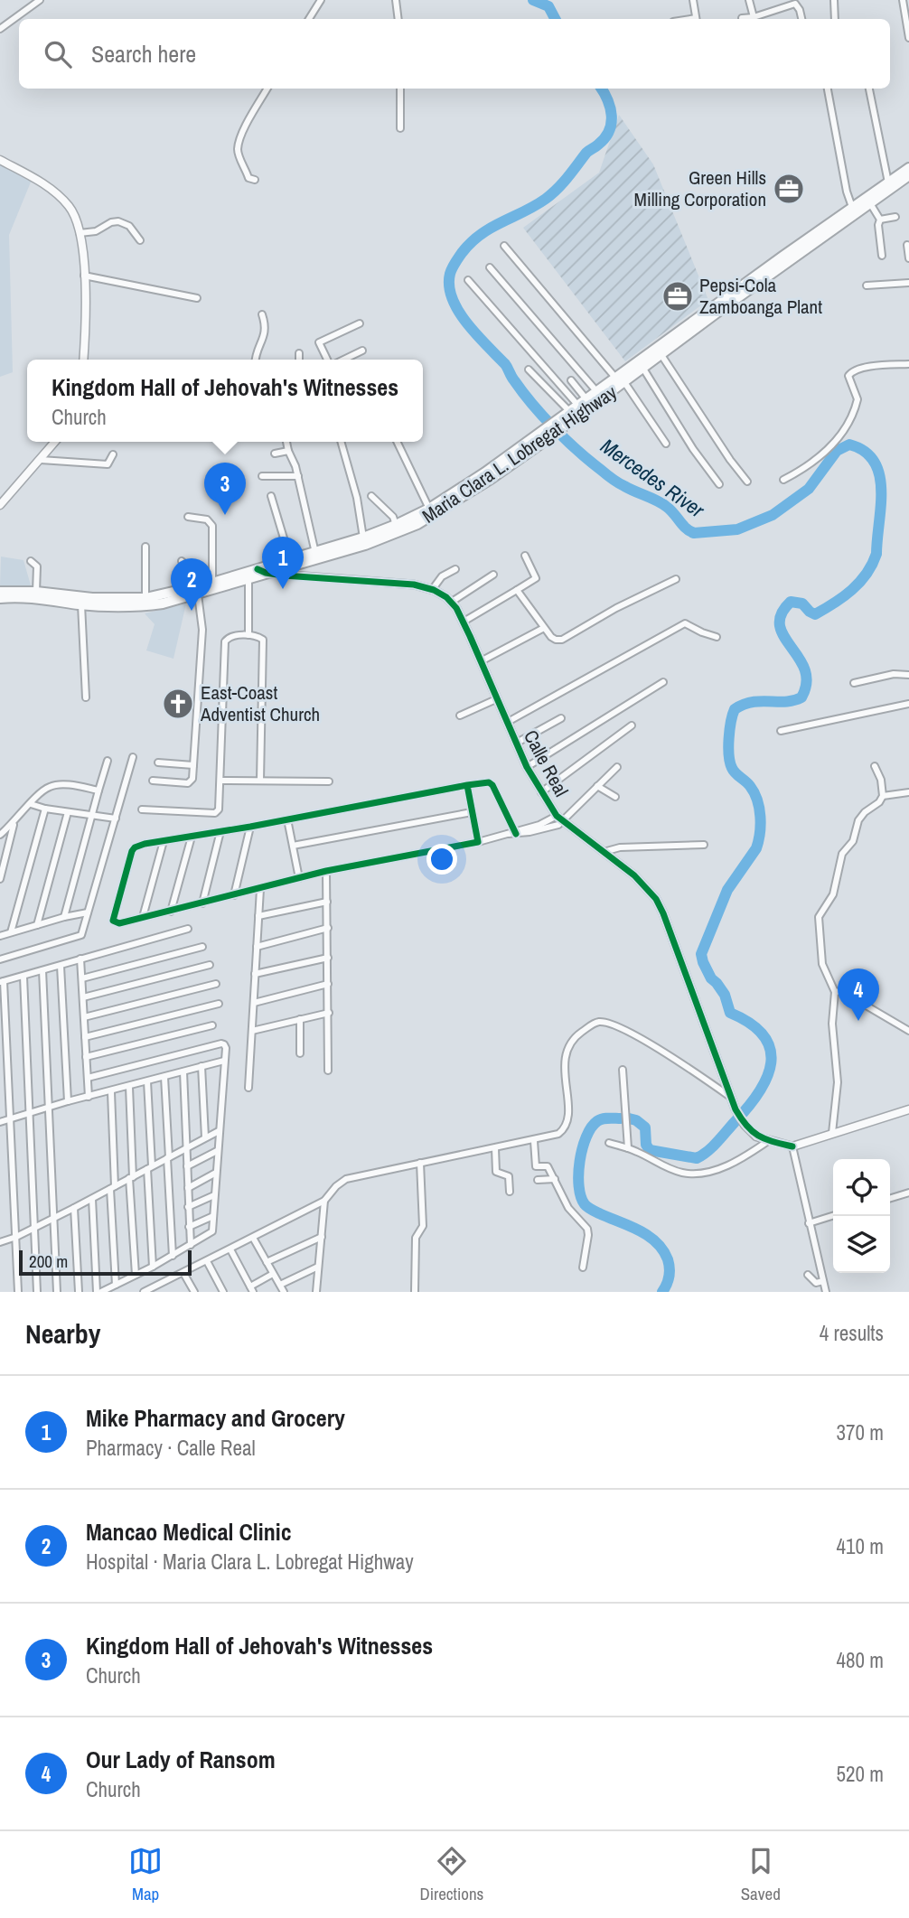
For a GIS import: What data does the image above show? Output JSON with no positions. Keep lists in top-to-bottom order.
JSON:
{
  "streets": {
    "highway": ["Maria Clara L. Lobregat Highway"],
    "street": ["Calle Real"]
  },
  "crossings": [
    ["Maria Clara L. Lobregat Highway", "Calle Real"]
  ],
  "water": ["Mercedes River"],
  "places": {
    "office": ["Green Hills Milling Corporation", "Pepsi-Cola Zamboanga Plant"],
    "church": ["East-Coast Adventist Church"]
  },
  "scale_bar": "200 m",
  "page": {
    "search": "Search here",
    "popup": ["Kingdom Hall of Jehovah's Witnesses", "Church"],
    "pins": [
      "3",
      "1",
      "2",
      "4"
    ],
    "scale": "200 m",
    "heading": ["Nearby", "4 results"],
    "list": [
      {
        "mark": "1",
        "name": "Mike Pharmacy and Grocery",
        "note": "Pharmacy · Calle Real",
        "value": "370 m"
      },
      {
        "mark": "2",
        "name": "Mancao Medical Clinic",
        "note": "Hospital · Maria Clara L. Lobregat Highway",
        "value": "410 m"
      },
      {
        "mark": "3",
        "name": "Kingdom Hall of Jehovah's Witnesses",
        "note": "Church",
        "value": "480 m"
      },
      {
        "mark": "4",
        "name": "Our Lady of Ransom",
        "note": "Church",
        "value": "520 m"
      }
    ],
    "nav": ["Map", "Directions", "Saved"]
  }
}
